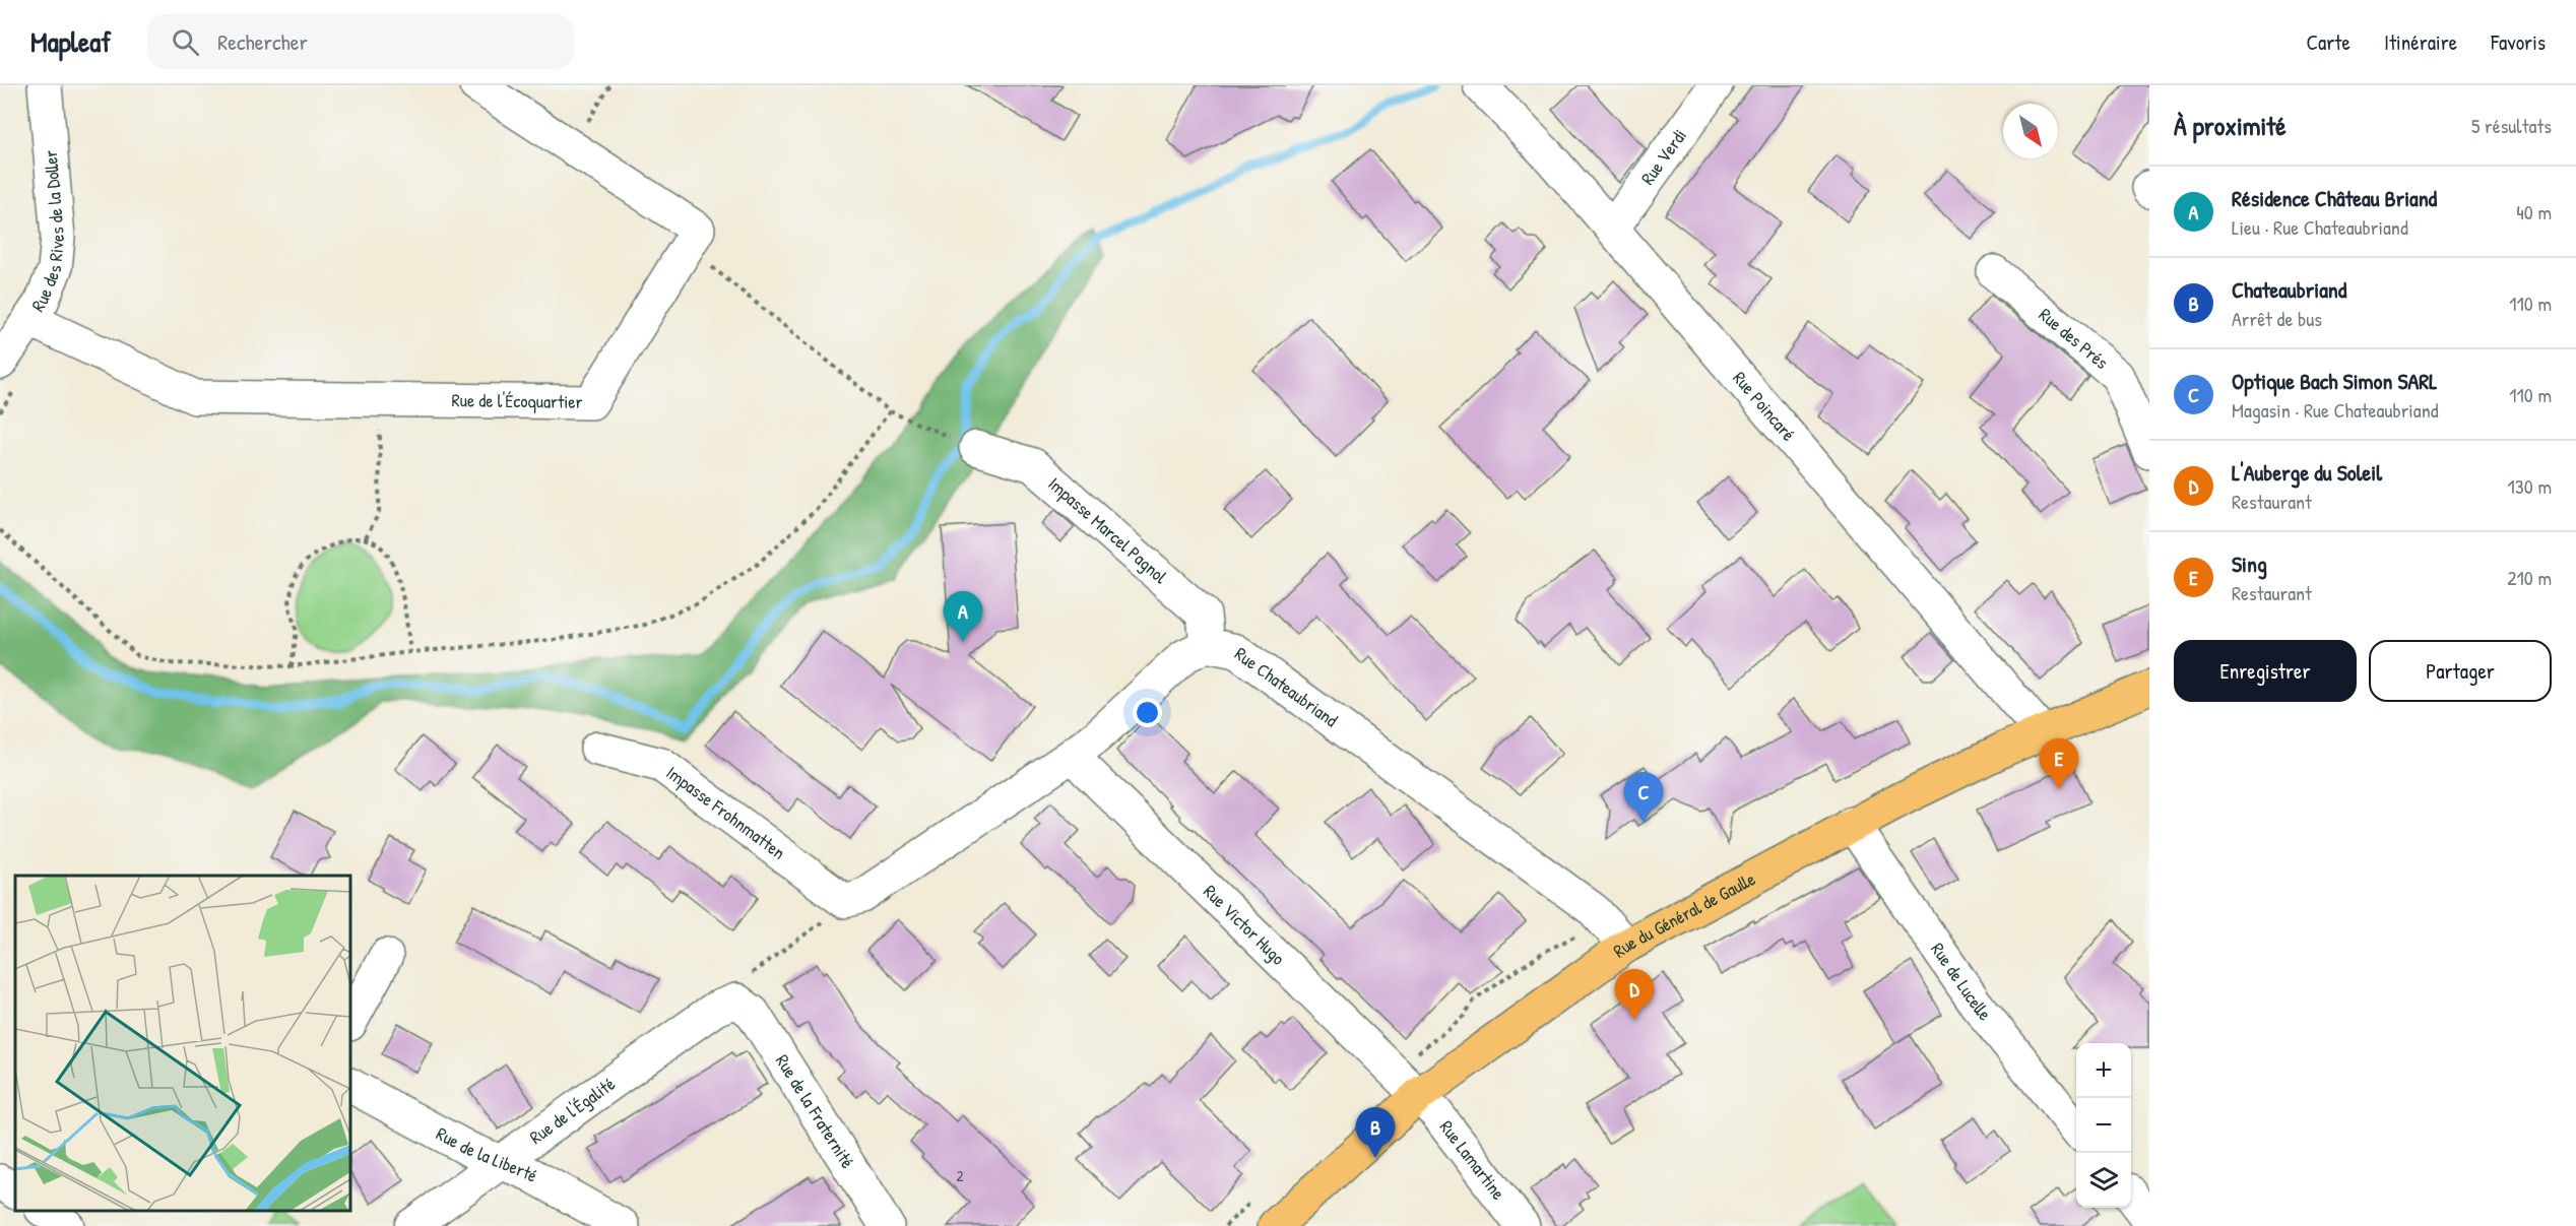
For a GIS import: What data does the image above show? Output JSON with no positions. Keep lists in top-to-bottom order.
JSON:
{
  "streets": {
    "main road": ["Rue du Général de Gaulle"],
    "street": [
      "Rue Verdi",
      "Rue des Rives de la Doller",
      "Rue des Prés",
      "Rue de l'Écoquartier",
      "Rue Poincaré",
      "Impasse Marcel Pagnol",
      "Rue Chateaubriand",
      "Impasse Frohnmatten",
      "Rue Victor Hugo",
      "Rue de Lucelle",
      "Rue de l'Égalité",
      "Rue de la Fraternité",
      "Rue de la Liberté",
      "Rue Lamartine"
    ]
  },
  "crossings": [
    ["Rue Verdi", "Rue Poincaré"],
    ["Rue des Rives de la Doller", "Rue de l'Écoquartier"],
    ["Rue Poincaré", "Rue du Général de Gaulle"],
    ["Impasse Marcel Pagnol", "Rue Chateaubriand"],
    ["Rue Chateaubriand", "Rue du Général de Gaulle"],
    ["Rue du Général de Gaulle", "Rue Victor Hugo"],
    ["Rue du Général de Gaulle", "Rue de Lucelle"],
    ["Rue du Général de Gaulle", "Rue Lamartine"],
    ["Rue Victor Hugo", "Rue Lamartine"],
    ["Rue de l'Égalité", "Rue de la Fraternité"],
    ["Rue de l'Égalité", "Rue de la Liberté"]
  ],
  "house_numbers": ["2"],
  "north": "bottom right",
  "page": {
    "header": "Mapleaf",
    "search": "Rechercher",
    "nav": ["Carte", "Itinéraire", "Favoris"],
    "heading": ["À proximité", "5 résultats"],
    "list": [
      {
        "mark": "A",
        "name": "Résidence Château Briand",
        "note": "Lieu · Rue Chateaubriand",
        "value": "40 m"
      },
      {
        "mark": "B",
        "name": "Chateaubriand",
        "note": "Arrêt de bus",
        "value": "110 m"
      },
      {
        "mark": "C",
        "name": "Optique Bach Simon SARL",
        "note": "Magasin · Rue Chateaubriand",
        "value": "110 m"
      },
      {
        "mark": "D",
        "name": "L'Auberge du Soleil",
        "note": "Restaurant",
        "value": "130 m"
      },
      {
        "mark": "E",
        "name": "Sing",
        "note": "Restaurant",
        "value": "210 m"
      }
    ],
    "pins": [
      "A",
      "E",
      "C",
      "D",
      "B"
    ],
    "buttons": ["Enregistrer", "Partager"],
    "map_buttons": ["+", "−"]
  }
}
